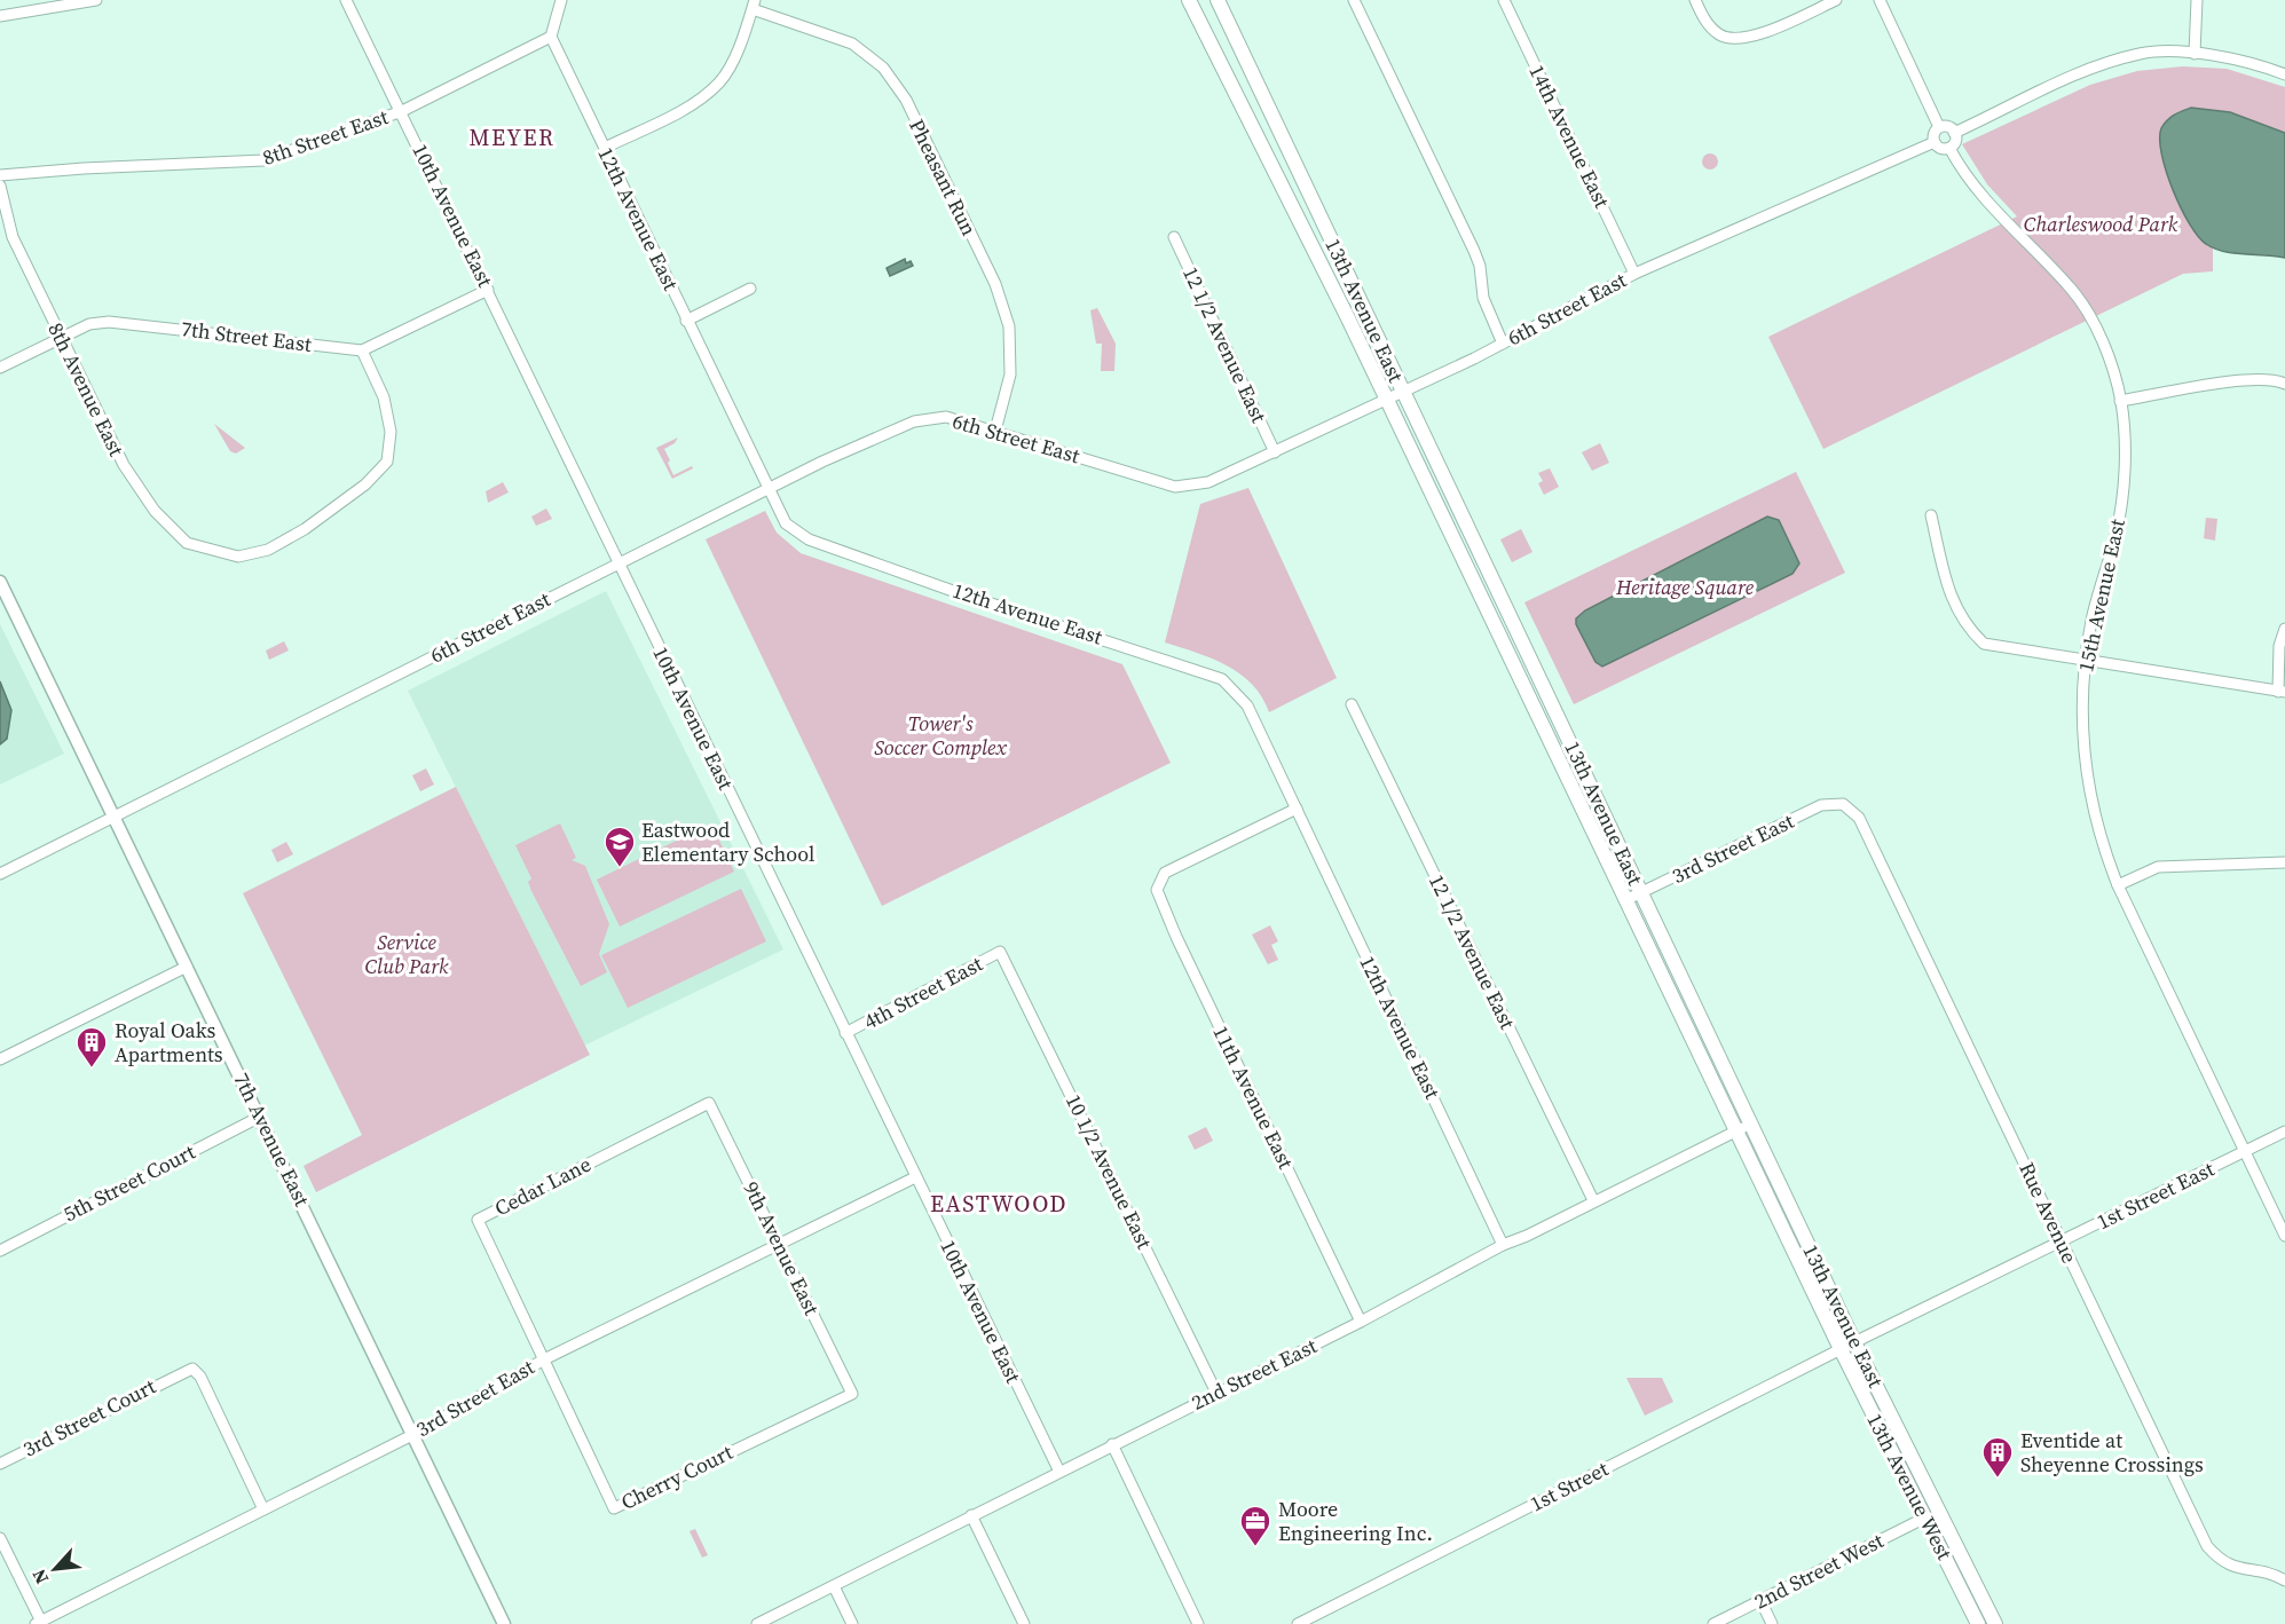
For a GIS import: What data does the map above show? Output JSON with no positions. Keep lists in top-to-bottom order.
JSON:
{
  "streets": {
    "main road": ["13th Avenue East", "13th Avenue West"],
    "street": [
      "14th Avenue East",
      "8th Street East",
      "Pheasant Run",
      "10th Avenue East",
      "12th Avenue East",
      "6th Street East",
      "7th Street East",
      "12 1/2 Avenue East",
      "8th Avenue East",
      "15th Avenue East",
      "3rd Street East",
      "4th Street East",
      "11th Avenue East",
      "7th Avenue East",
      "10 1/2 Avenue East",
      "5th Street Court",
      "Cedar Lane",
      "1st Street East",
      "Rue Avenue",
      "9th Avenue East",
      "2nd Street East",
      "3rd Street Court",
      "Cherry Court",
      "1st Street",
      "2nd Street West"
    ]
  },
  "crossings": [
    ["14th Avenue East", "6th Street East"],
    ["8th Street East", "10th Avenue East"],
    ["8th Street East", "12th Avenue East"],
    ["Pheasant Run", "6th Street East"],
    ["10th Avenue East", "6th Street East"],
    ["10th Avenue East", "3rd Street East"],
    ["10th Avenue East", "4th Street East"],
    ["10th Avenue East", "2nd Street East"],
    ["12th Avenue East", "6th Street East"],
    ["12th Avenue East", "11th Avenue East"],
    ["12th Avenue East", "2nd Street East"],
    ["6th Street East", "13th Avenue East"],
    ["6th Street East", "12 1/2 Avenue East"],
    ["6th Street East", "15th Avenue East"],
    ["6th Street East", "7th Avenue East"],
    ["13th Avenue East", "3rd Street East"],
    ["13th Avenue East", "1st Street East"],
    ["13th Avenue East", "2nd Street East"],
    ["13th Avenue East", "1st Street"],
    ["13th Avenue East", "13th Avenue West"],
    ["7th Street East", "8th Avenue East"],
    ["12 1/2 Avenue East", "2nd Street East"],
    ["15th Avenue East", "1st Street East"],
    ["3rd Street East", "7th Avenue East"],
    ["3rd Street East", "Cedar Lane"],
    ["3rd Street East", "Rue Avenue"],
    ["3rd Street East", "9th Avenue East"],
    ["3rd Street East", "3rd Street Court"],
    ["3rd Street East", "Cherry Court"],
    ["4th Street East", "10 1/2 Avenue East"],
    ["11th Avenue East", "2nd Street East"],
    ["7th Avenue East", "5th Street Court"],
    ["10 1/2 Avenue East", "2nd Street East"],
    ["Cedar Lane", "9th Avenue East"],
    ["Cedar Lane", "Cherry Court"],
    ["1st Street East", "Rue Avenue"],
    ["1st Street East", "1st Street"],
    ["1st Street East", "13th Avenue West"],
    ["9th Avenue East", "Cherry Court"],
    ["1st Street", "13th Avenue West"],
    ["13th Avenue West", "2nd Street West"]
  ],
  "districts": ["MEYER", "EASTWOOD"],
  "parks": [
    "Charleswood Park",
    "Heritage Square",
    "Tower's Soccer Complex",
    "Service Club Park"
  ],
  "places": {
    "school or university": ["Eastwood Elementary School"],
    "building": ["Royal Oaks Apartments", "Eventide at Sheyenne Crossings"],
    "office": ["Moore Engineering Inc."]
  },
  "north": "bottom left"
}
